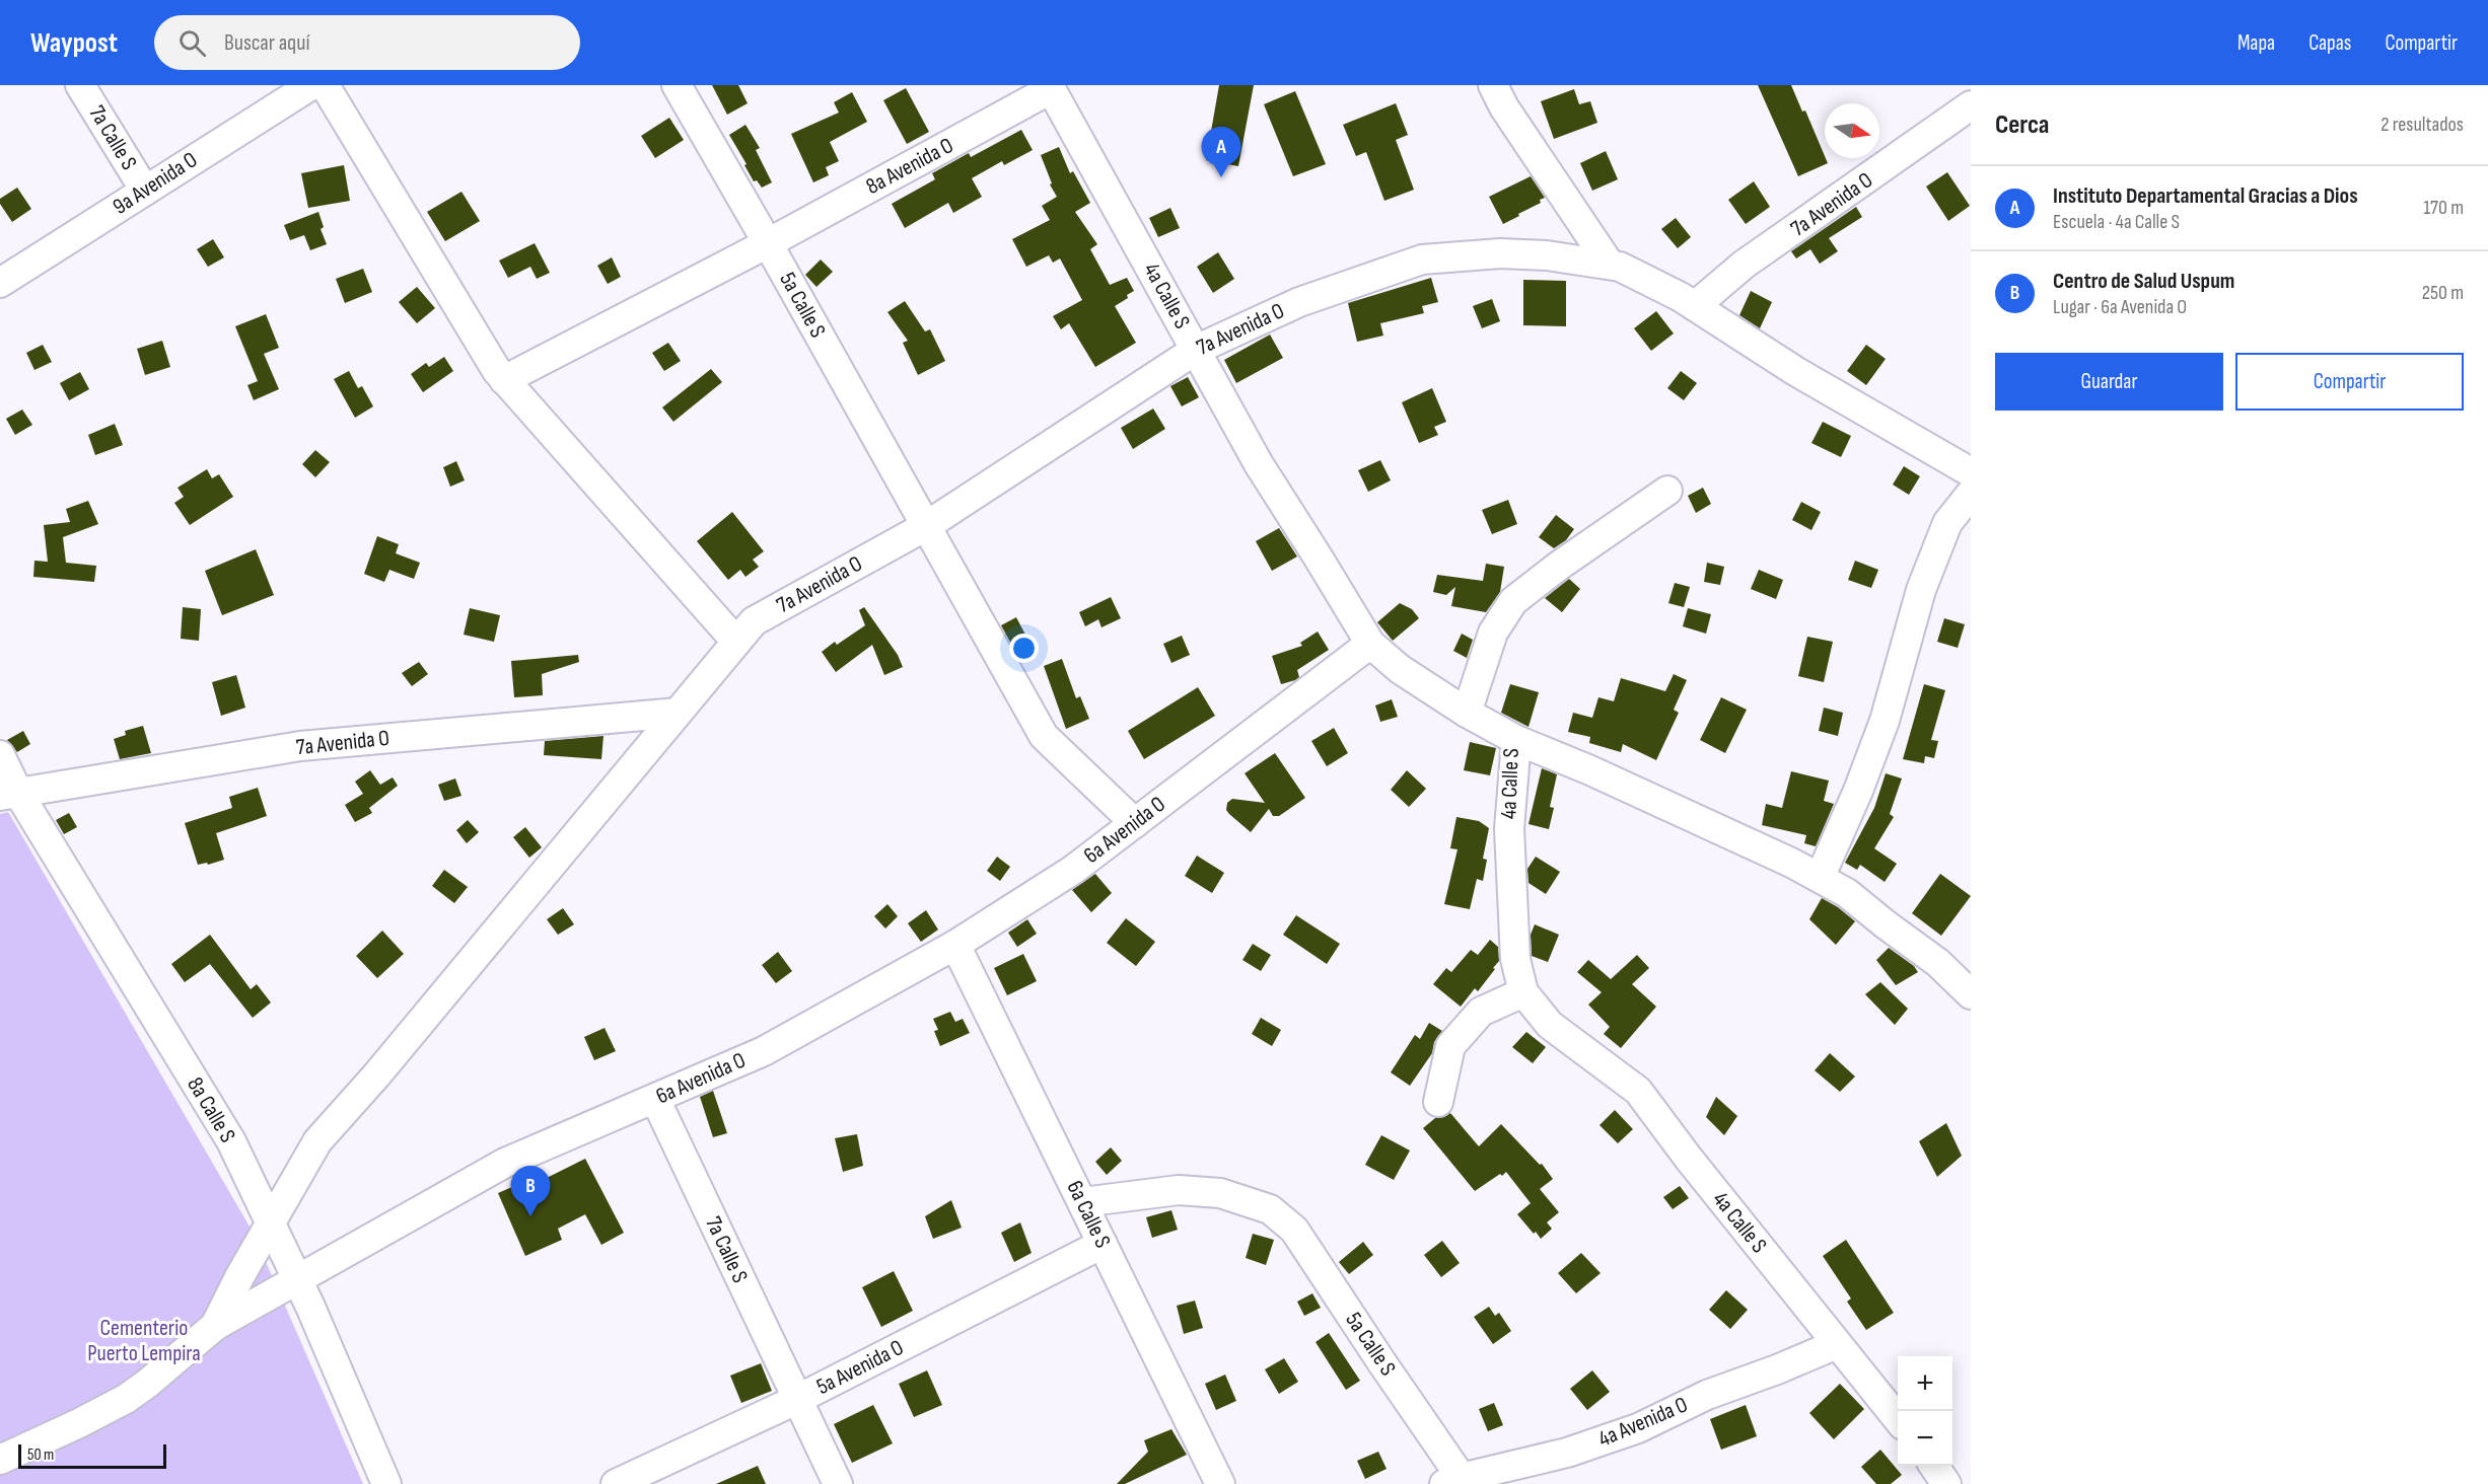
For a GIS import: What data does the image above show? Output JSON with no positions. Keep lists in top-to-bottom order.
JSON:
{
  "streets": {
    "street": [
      "7a Calle S",
      "8a Avenida O",
      "9a Avenida O",
      "7a Avenida O",
      "4a Calle S",
      "5a Calle S",
      "6a Avenida O",
      "8a Calle S",
      "6a Calle S",
      "5a Avenida O",
      "4a Avenida O"
    ]
  },
  "crossings": [
    ["7a Calle S", "9a Avenida O"],
    ["7a Calle S", "6a Avenida O"],
    ["7a Calle S", "5a Avenida O"],
    ["8a Avenida O", "4a Calle S"],
    ["8a Avenida O", "5a Calle S"],
    ["7a Avenida O", "4a Calle S"],
    ["7a Avenida O", "5a Calle S"],
    ["7a Avenida O", "8a Calle S"],
    ["4a Calle S", "6a Avenida O"],
    ["4a Calle S", "4a Avenida O"],
    ["5a Calle S", "6a Avenida O"],
    ["5a Calle S", "6a Calle S"],
    ["5a Calle S", "4a Avenida O"],
    ["6a Avenida O", "8a Calle S"],
    ["6a Avenida O", "6a Calle S"],
    ["6a Calle S", "5a Avenida O"]
  ],
  "parks": ["Cementerio Puerto Lempira"],
  "scale_bar": "50 m",
  "north": "right",
  "page": {
    "header": "Waypost",
    "search": "Buscar aquí",
    "nav": ["Mapa", "Capas", "Compartir"],
    "heading": ["Cerca", "2 resultados"],
    "pins": ["A", "B"],
    "list": [
      {
        "mark": "A",
        "name": "Instituto Departamental Gracias a Dios",
        "note": "Escuela · 4a Calle S",
        "value": "170 m"
      },
      {
        "mark": "B",
        "name": "Centro de Salud Uspum",
        "note": "Lugar · 6a Avenida O",
        "value": "250 m"
      }
    ],
    "buttons": ["Guardar", "Compartir"],
    "map_buttons": ["+", "−"],
    "scale": "50 m"
  }
}
